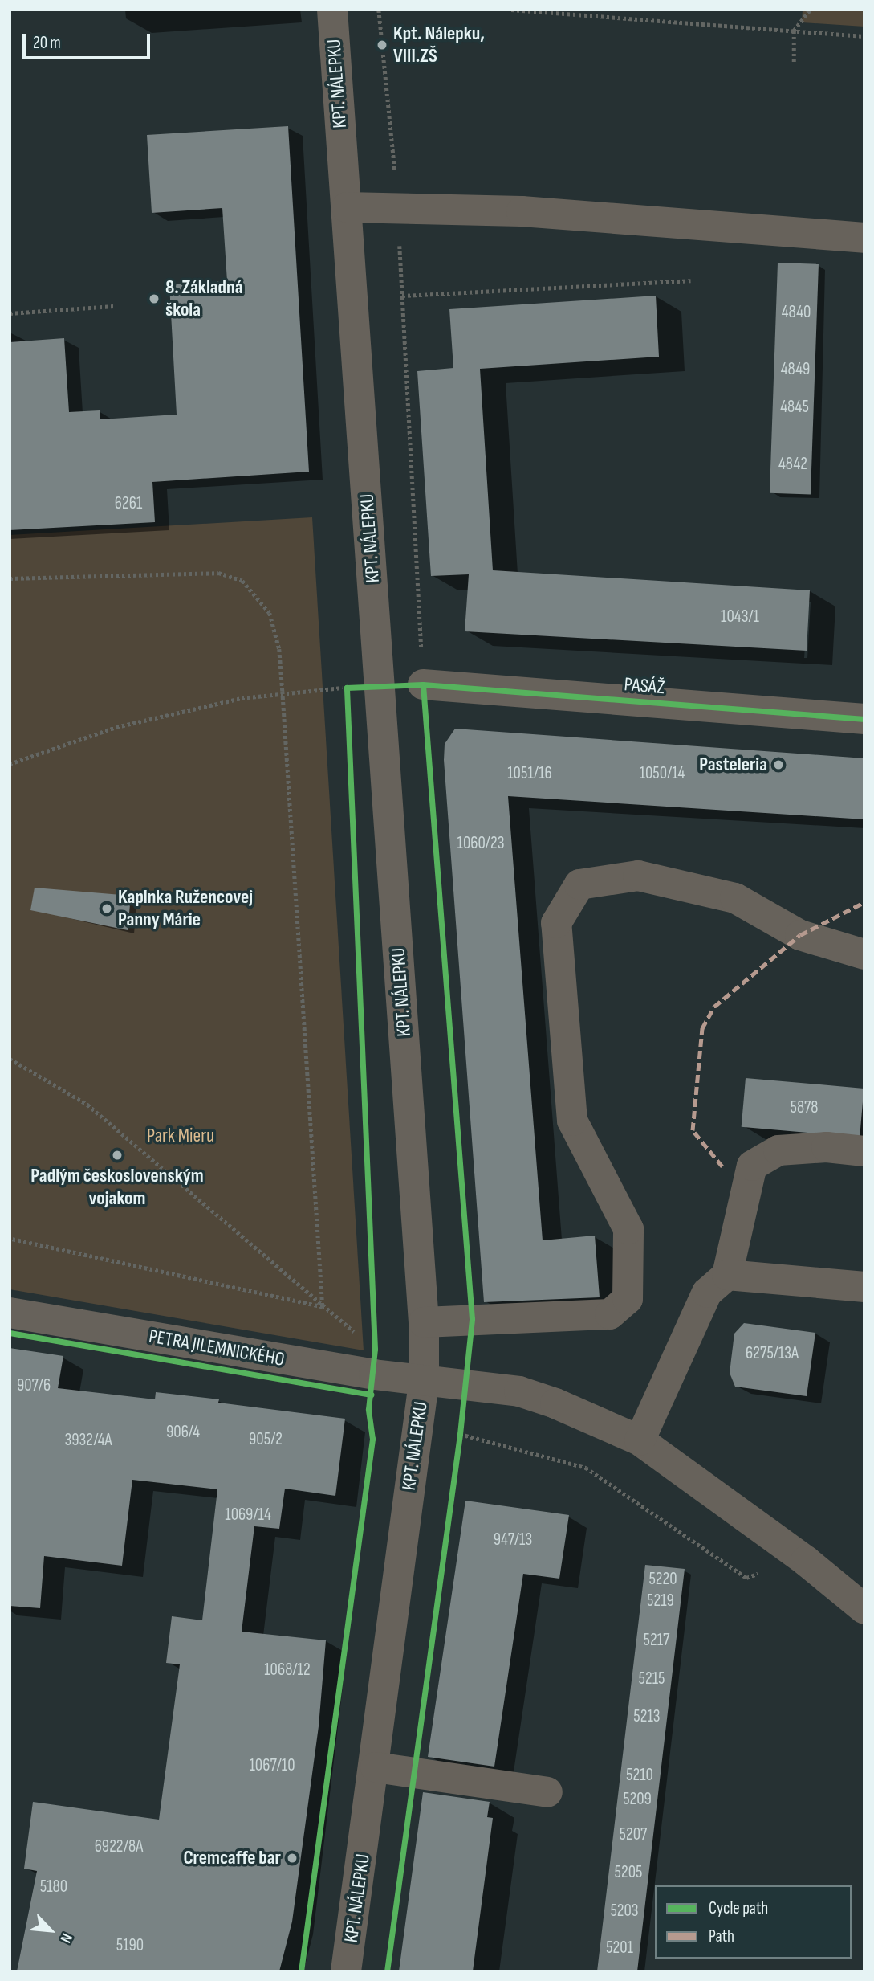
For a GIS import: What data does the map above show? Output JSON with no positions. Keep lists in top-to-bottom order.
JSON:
{
  "streets": {
    "street": ["KPT. NÁLEPKU", "PASÁŽ", "PETRA JILEMNICKÉHO"]
  },
  "crossings": [
    ["KPT. NÁLEPKU", "PETRA JILEMNICKÉHO"]
  ],
  "parks": ["Park Mieru"],
  "places": [
    "Kpt. Nálepku, VIII.ZŠ",
    "8. Základná škola",
    "Pasteleria",
    "Kaplnka Ružencovej Panny Márie",
    "Padlým československým vojakom",
    "Cremcaffe bar"
  ],
  "house_numbers": [
    "4840",
    "4849",
    "4845",
    "4842",
    "6261",
    "1043/1",
    "1051/16",
    "1050/14",
    "1060/23",
    "5878",
    "6275/13A",
    "907/6",
    "906/4",
    "905/2",
    "3932/4A",
    "1069/14",
    "947/13",
    "5220",
    "5219",
    "5217",
    "1068/12",
    "5215",
    "5213",
    "1067/10",
    "5210",
    "5209",
    "5207",
    "6922/8A",
    "5205",
    "5180",
    "5203",
    "5190",
    "5201"
  ],
  "legend": ["Cycle path", "Path"],
  "scale_bar": "20 m",
  "north": "bottom right"
}
